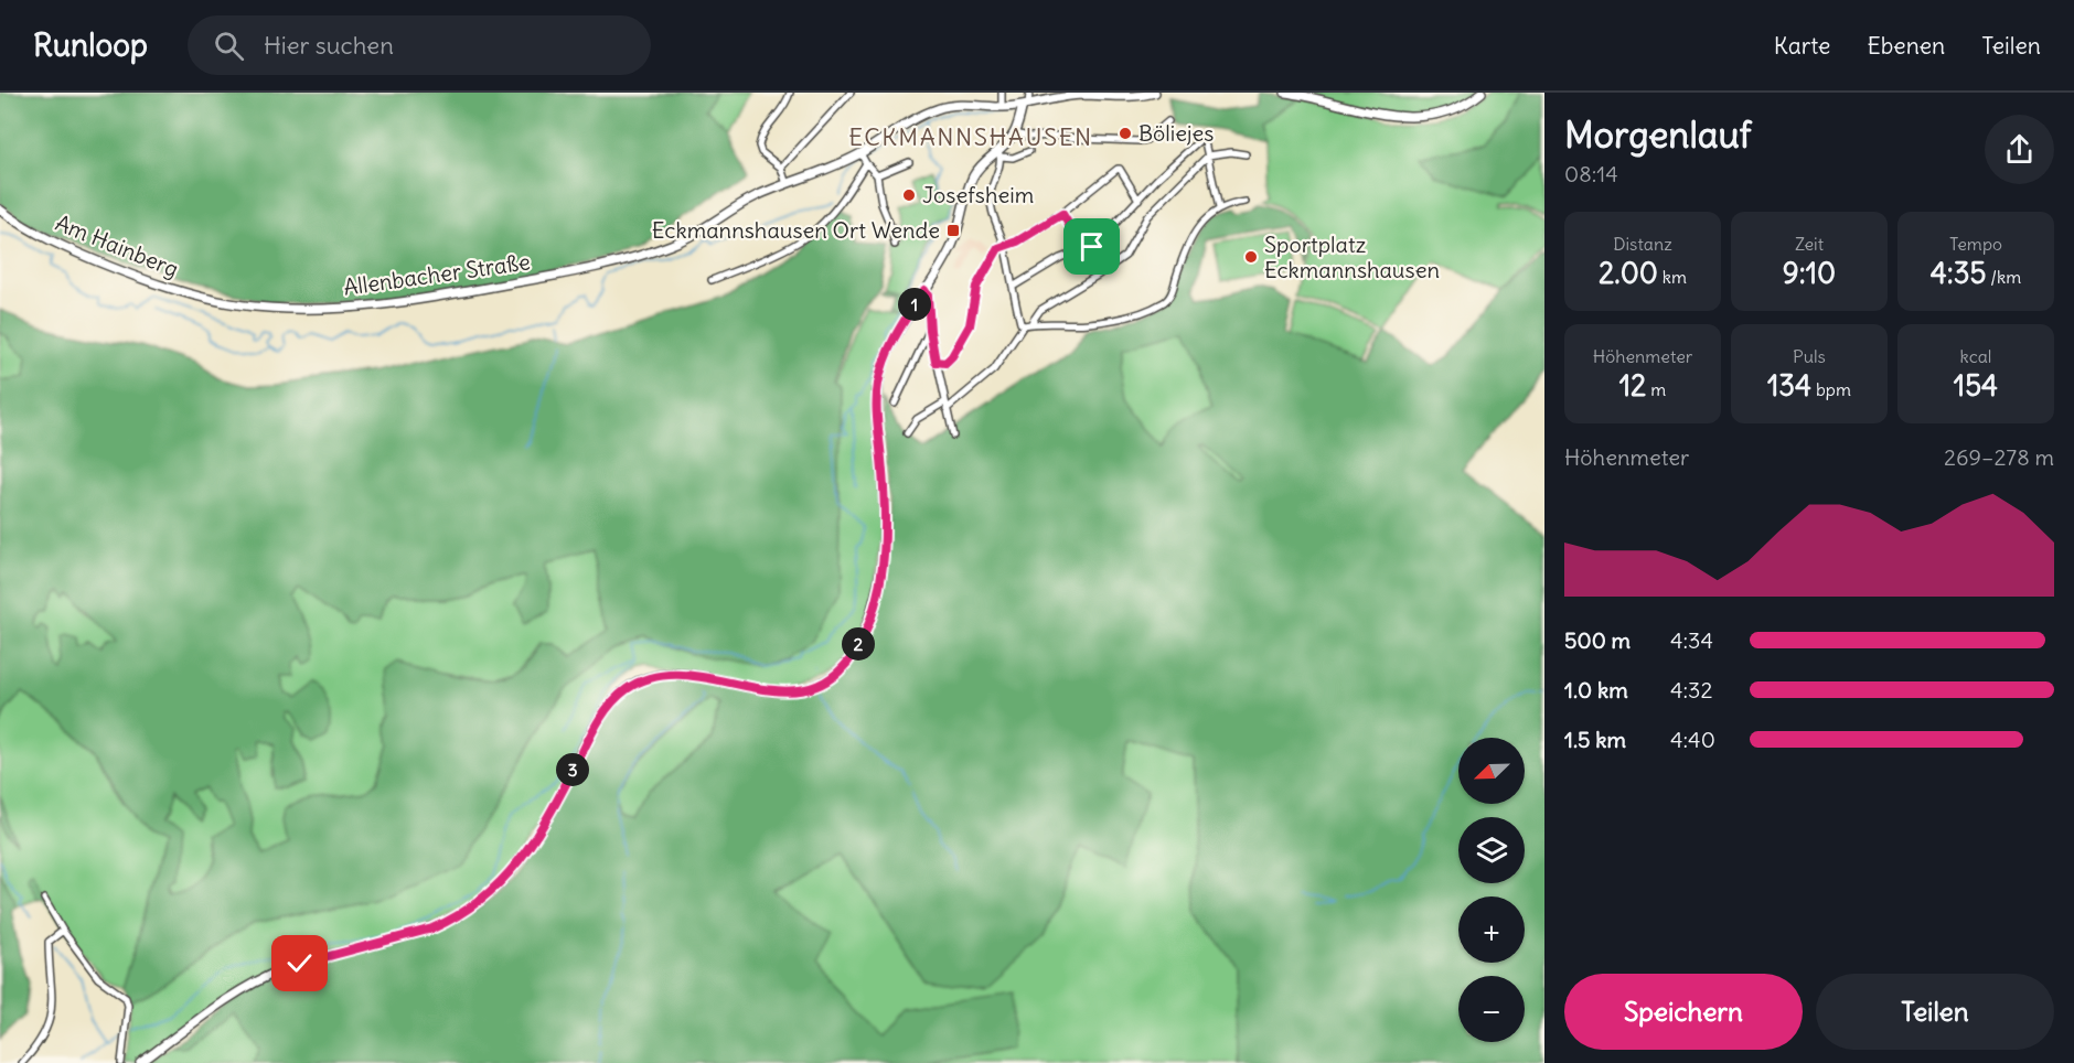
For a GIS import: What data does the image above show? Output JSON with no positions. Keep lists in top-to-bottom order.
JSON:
{
  "streets": {
    "main road": ["Am Hainberg", "Allenbacher Straße"]
  },
  "crossings": [
    ["Am Hainberg", "Allenbacher Straße"]
  ],
  "districts": ["ECKMANNSHAUSEN"],
  "places": {
    "other": ["Böliejes", "Josefsheim", "Sportplatz Eckmannshausen"],
    "transit": ["Eckmannshausen Ort Wende"]
  },
  "north": "bottom left",
  "page": {
    "header": "Runloop",
    "search": "Hier suchen",
    "nav": ["Karte", "Ebenen", "Teilen"],
    "heading": ["Morgenlauf", "08:14"],
    "stats": [
      ["Distanz", "2.00 km"],
      ["Zeit", "9:10"],
      ["Tempo", "4:35 /km"],
      ["Höhenmeter", "12 m"],
      ["Puls", "134 bpm"],
      ["kcal", "154"]
    ],
    "pins": ["1", "2", "3"],
    "chart": ["Höhenmeter", "269–278 m"],
    "list": [
      {
        "name": "500 m",
        "note": "4:34"
      },
      {
        "name": "1.0 km",
        "note": "4:32"
      },
      {
        "name": "1.5 km",
        "note": "4:40"
      }
    ],
    "map_buttons": ["+", "−"],
    "buttons": ["Speichern", "Teilen"]
  }
}
